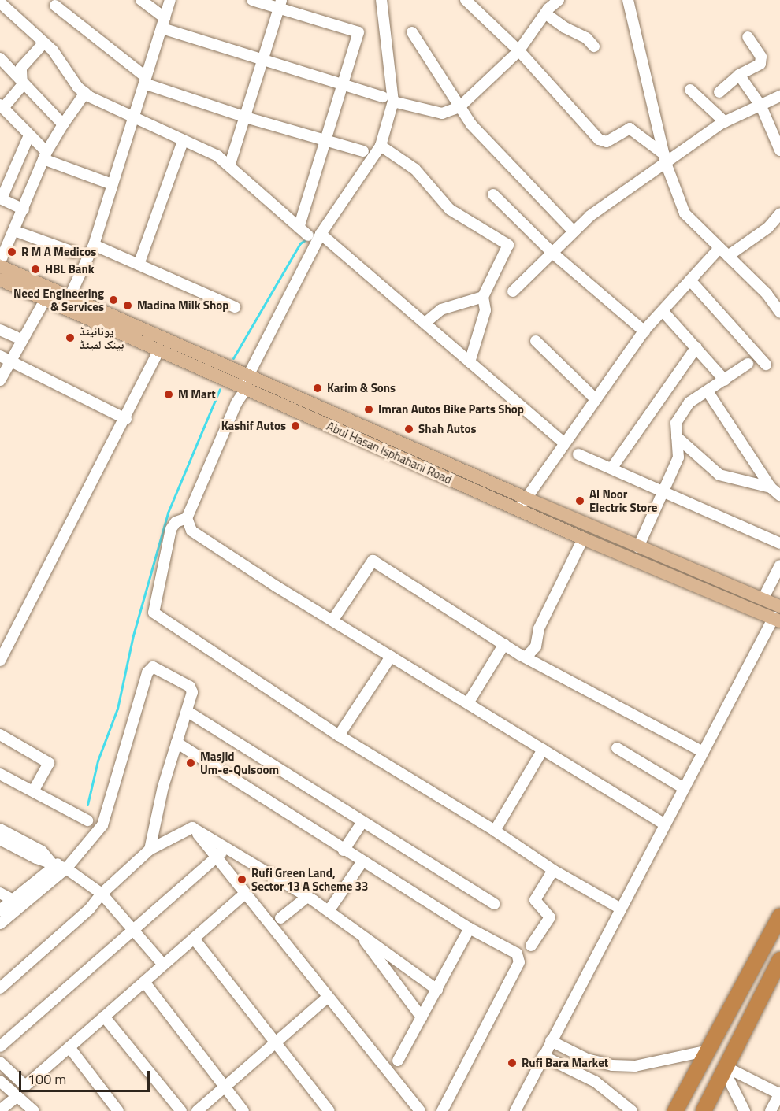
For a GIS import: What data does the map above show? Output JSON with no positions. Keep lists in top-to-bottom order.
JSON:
{
  "streets": {
    "main road": ["Abul Hasan Isphahani Road"]
  },
  "places": [
    "R M A Medicos",
    "HBL Bank",
    "Need Engineering & Services",
    "Madina Milk Shop",
    "یونائیٹڈ بینک لمیٹڈ",
    "Karim & Sons",
    "M Mart",
    "Imran Autos Bike Parts Shop",
    "Kashif Autos",
    "Shah Autos",
    "Al Noor Electric Store",
    "Masjid Um-e-Qulsoom",
    "Rufi Green Land, Sector 13 A Scheme 33",
    "Rufi Bara Market"
  ],
  "scale_bar": "100 m"
}
